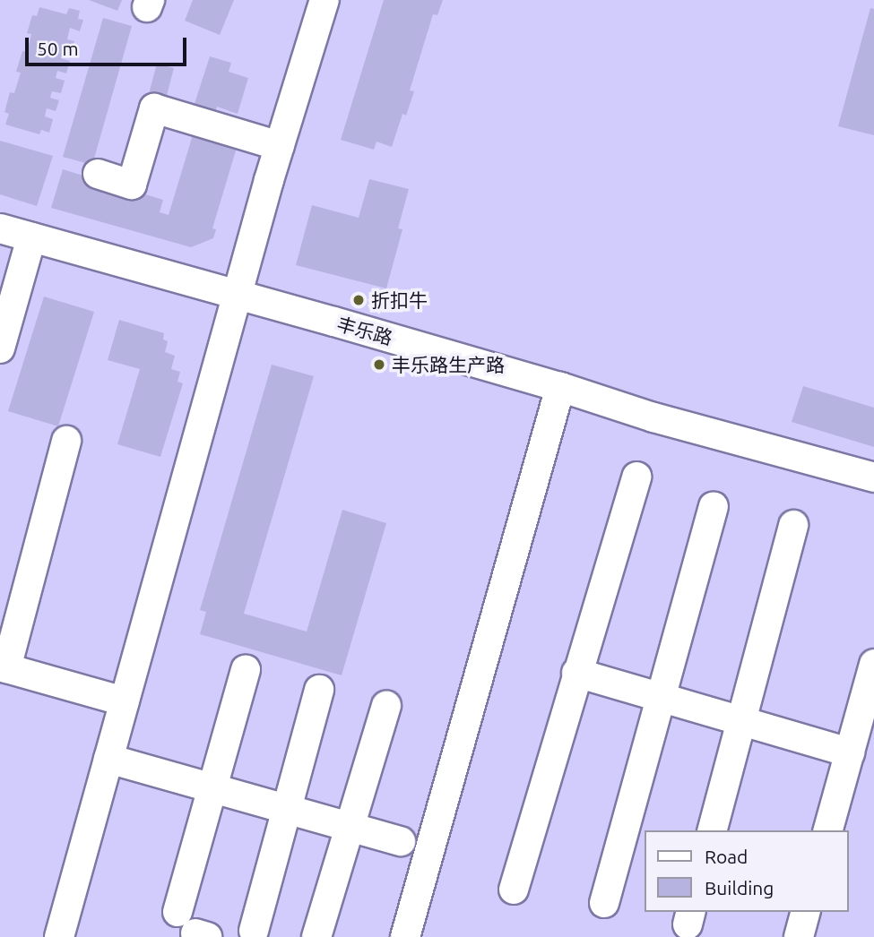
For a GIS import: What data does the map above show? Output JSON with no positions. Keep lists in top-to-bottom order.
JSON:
{
  "streets": {
    "street": ["丰乐路"]
  },
  "places": ["折扣牛", "丰乐路生产路"],
  "legend": ["Road", "Building"],
  "scale_bar": "50 m"
}
